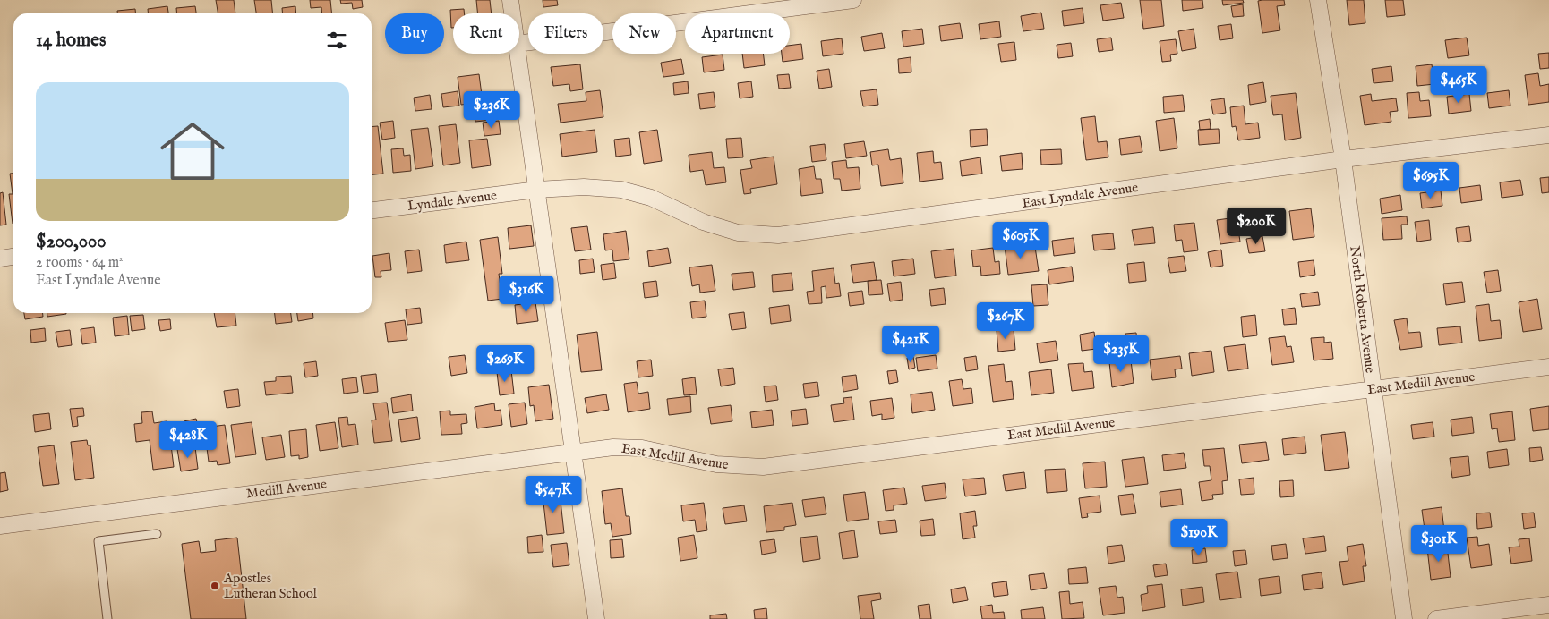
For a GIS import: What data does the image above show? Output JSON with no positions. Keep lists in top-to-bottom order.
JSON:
{
  "streets": {
    "street": [
      "East Lyndale Avenue",
      "Lyndale Avenue",
      "North Roberta Avenue",
      "East Medill Avenue",
      "Medill Avenue"
    ]
  },
  "crossings": [
    ["East Lyndale Avenue", "Lyndale Avenue"],
    ["East Lyndale Avenue", "North Roberta Avenue"],
    ["North Roberta Avenue", "East Medill Avenue"],
    ["East Medill Avenue", "Medill Avenue"]
  ],
  "places": ["Apostles Lutheran School"],
  "page": {
    "chip": [
      "Buy",
      "Rent",
      "Filters",
      "New",
      "Apartment"
    ],
    "heading": "14 homes",
    "price": [
      "$465K",
      "$236K",
      "$695K",
      "$200K",
      "$605K",
      "$316K",
      "$267K",
      "$421K",
      "$235K",
      "$269K",
      "$428K",
      "$547K",
      "$190K",
      "$301K"
    ],
    "list": [
      {
        "name": "$200,000",
        "note": "2 rooms · 64 m² · East Lyndale Avenue"
      }
    ]
  }
}
